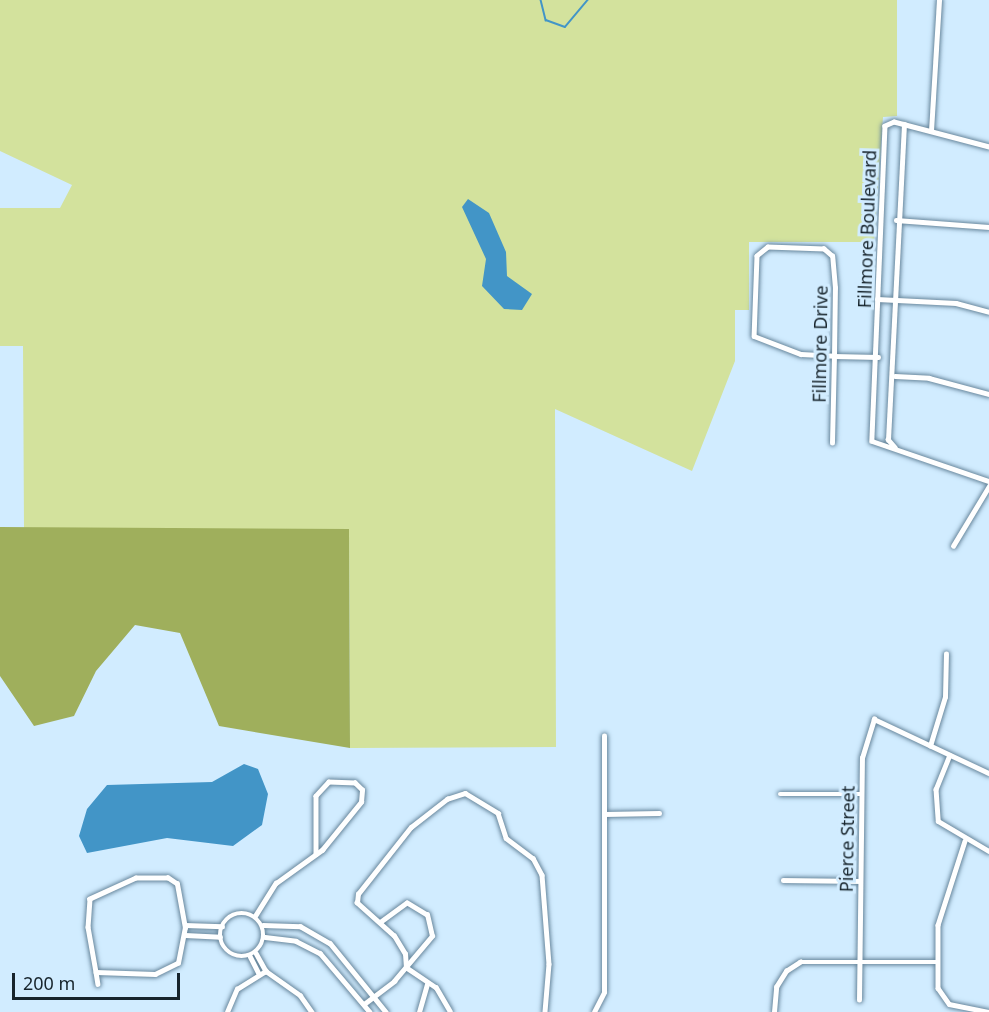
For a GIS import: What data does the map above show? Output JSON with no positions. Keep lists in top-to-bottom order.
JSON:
{
  "streets": {
    "street": ["Fillmore Boulevard", "Fillmore Drive", "Pierce Street"]
  },
  "scale_bar": "200 m"
}
